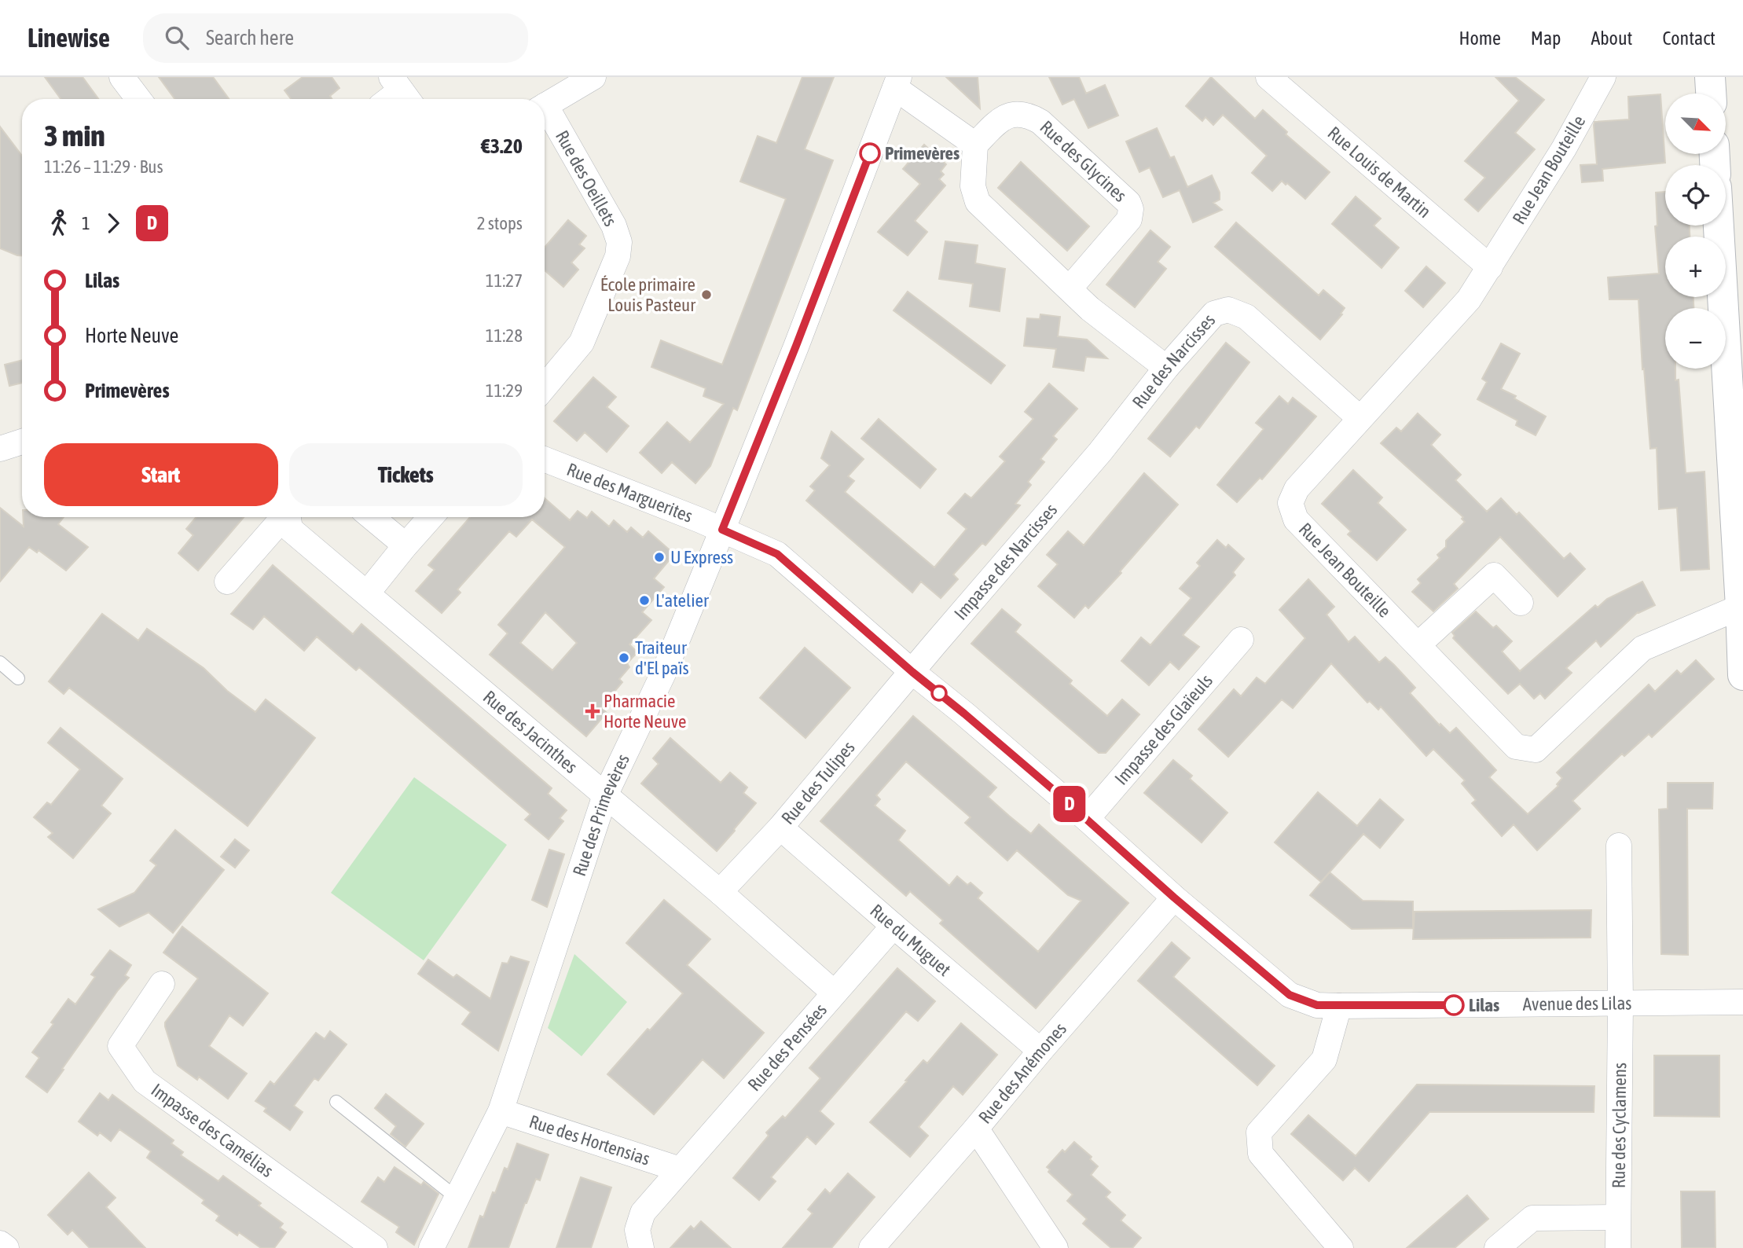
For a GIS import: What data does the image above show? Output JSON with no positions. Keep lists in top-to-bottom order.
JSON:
{
  "streets": {
    "street": [
      "Rue des Glycines",
      "Rue Jean Bouteille",
      "Rue Louis de Martin",
      "Rue des Oeillets",
      "Rue des Narcisses",
      "Rue des Marguerites",
      "Impasse des Narcisses",
      "Impasse des Glaïeuls",
      "Rue des Jacinthes",
      "Rue des Tulipes",
      "Rue des Primevères",
      "Rue du Muguet",
      "Avenue des Lilas",
      "Rue des Pensées",
      "Rue des Anémones",
      "Rue des Cyclamens",
      "Impasse des Camélias",
      "Rue des Hortensias"
    ]
  },
  "crossings": [
    ["Rue Jean Bouteille", "Rue Louis de Martin"],
    ["Rue Jean Bouteille", "Rue des Narcisses"],
    ["Rue des Narcisses", "Impasse des Narcisses"],
    ["Rue des Marguerites", "Rue des Primevères"],
    ["Rue des Marguerites", "Avenue des Lilas"],
    ["Impasse des Narcisses", "Rue des Tulipes"],
    ["Impasse des Narcisses", "Avenue des Lilas"],
    ["Impasse des Glaïeuls", "Avenue des Lilas"],
    ["Rue des Jacinthes", "Rue des Tulipes"],
    ["Rue des Jacinthes", "Rue des Primevères"],
    ["Rue des Jacinthes", "Rue des Pensées"],
    ["Rue des Tulipes", "Rue du Muguet"],
    ["Rue des Tulipes", "Avenue des Lilas"],
    ["Rue des Primevères", "Avenue des Lilas"],
    ["Rue des Primevères", "Rue des Hortensias"],
    ["Rue du Muguet", "Rue des Pensées"],
    ["Rue du Muguet", "Rue des Anémones"],
    ["Avenue des Lilas", "Rue des Anémones"],
    ["Avenue des Lilas", "Rue des Cyclamens"],
    ["Rue des Pensées", "Rue des Hortensias"]
  ],
  "places": {
    "other": [
      "Primevères",
      "École primaire Louis Pasteur",
      "U Express",
      "L'atelier",
      "Traiteur d'El païs",
      "Lilas"
    ],
    "health": ["Pharmacie Horte Neuve"]
  },
  "lines": ["bus line D"],
  "north": "bottom right",
  "page": {
    "header": "Linewise",
    "search": "Search here",
    "nav": [
      "Home",
      "Map",
      "About",
      "Contact"
    ],
    "on_map": "D",
    "map_buttons": ["+", "−"],
    "heading": ["3 min", "11:26 – 11:29 · Bus", "€3.20"],
    "legs": ["1", "D", "2 stops"],
    "list": [
      {
        "name": "Lilas",
        "value": "11:27"
      },
      {
        "name": "Horte Neuve",
        "value": "11:28"
      },
      {
        "name": "Primevères",
        "value": "11:29"
      }
    ],
    "buttons": ["Start", "Tickets"]
  }
}
